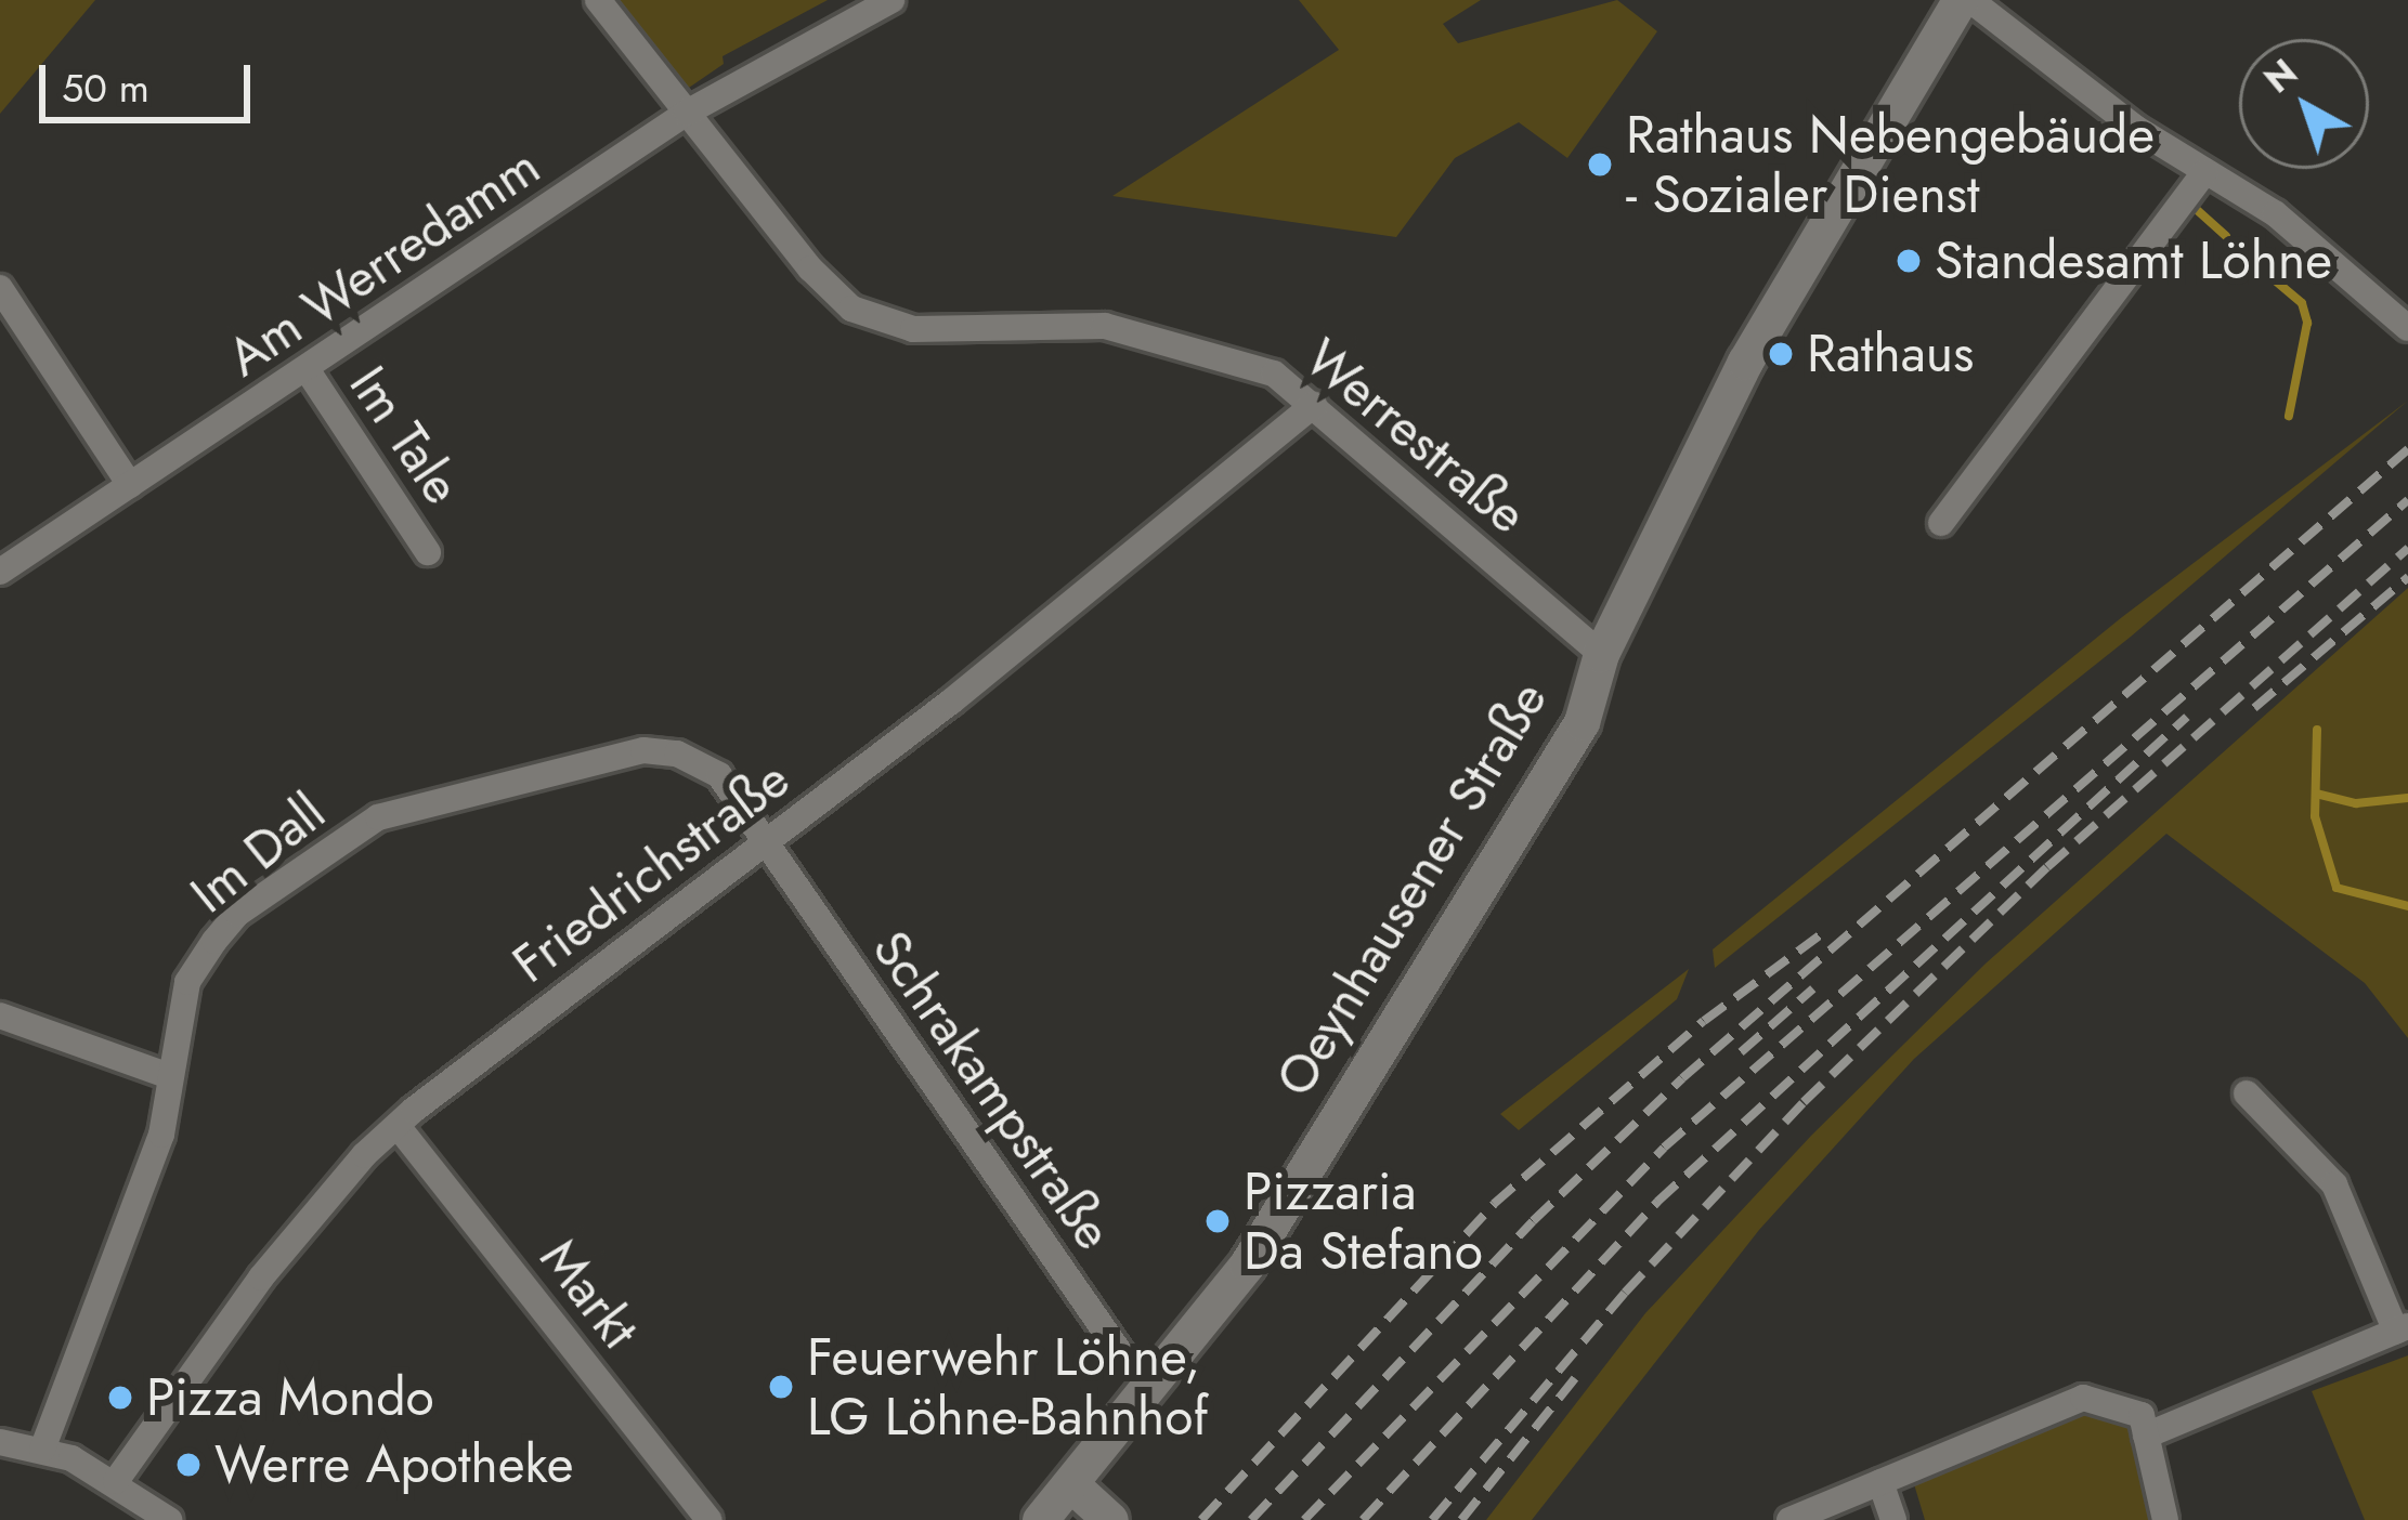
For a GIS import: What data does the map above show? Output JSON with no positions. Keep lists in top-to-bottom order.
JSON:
{
  "streets": {
    "main road": ["Oeynhausener Straße"],
    "street": [
      "Am Werredamm",
      "Im Tale",
      "Werrestraße",
      "Im Dall",
      "Friedrichstraße",
      "Schrakampstraße",
      "Markt"
    ]
  },
  "crossings": [
    ["Am Werredamm", "Im Tale"],
    ["Am Werredamm", "Werrestraße"],
    ["Werrestraße", "Friedrichstraße"],
    ["Werrestraße", "Oeynhausener Straße"],
    ["Im Dall", "Friedrichstraße"],
    ["Im Dall", "Schrakampstraße"],
    ["Friedrichstraße", "Schrakampstraße"],
    ["Friedrichstraße", "Markt"],
    ["Oeynhausener Straße", "Schrakampstraße"]
  ],
  "places": [
    "Rathaus Nebengebäude - Sozialer Dienst",
    "Standesamt Löhne",
    "Rathaus",
    "Pizzaria Da Stefano",
    "Feuerwehr Löhne, LG Löhne-Bahnhof",
    "Pizza Mondo",
    "Werre Apotheke"
  ],
  "scale_bar": "50 m",
  "north": "top left"
}
